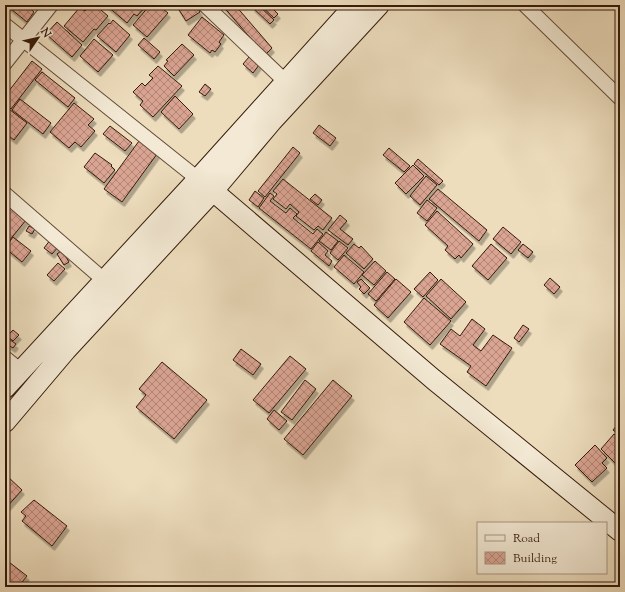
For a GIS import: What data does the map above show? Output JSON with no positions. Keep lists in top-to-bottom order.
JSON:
{
  "legend": ["Road", "Building"],
  "north": "top right"
}
